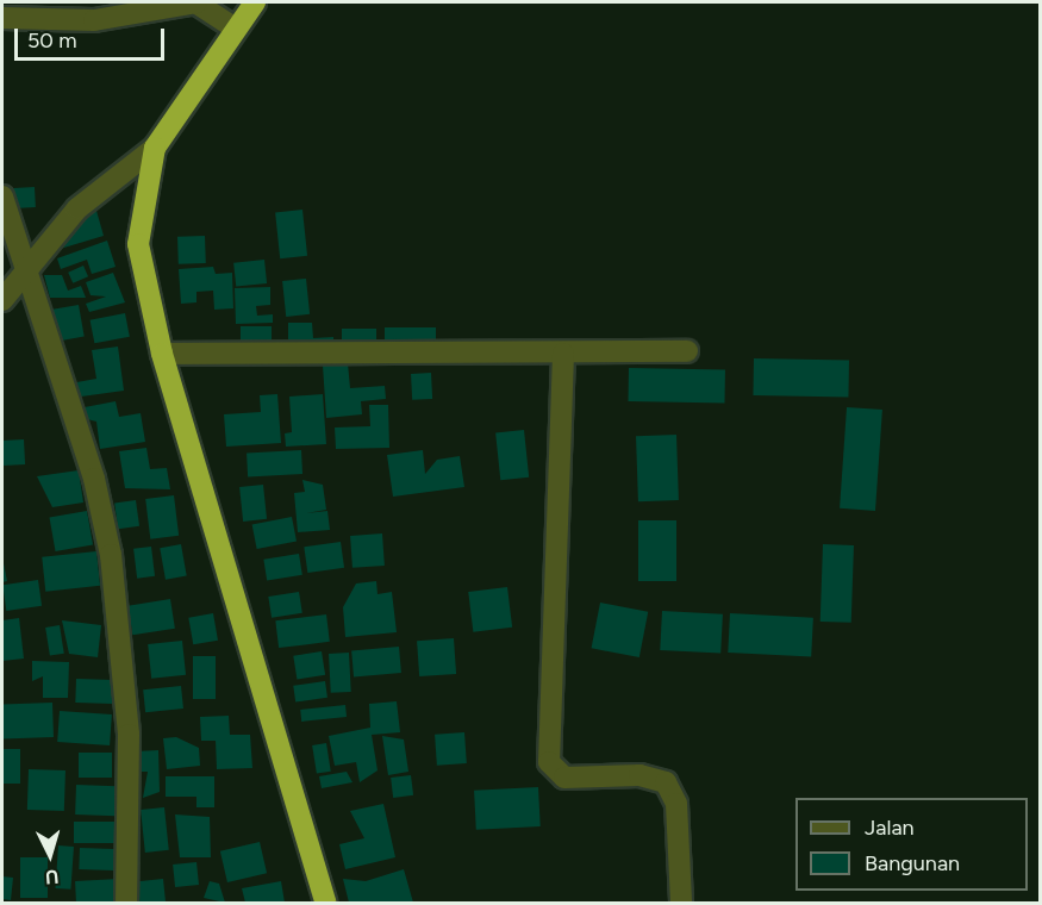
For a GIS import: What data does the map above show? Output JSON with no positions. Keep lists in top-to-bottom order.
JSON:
{
  "legend": ["Jalan", "Bangunan"],
  "scale_bar": "50 m",
  "north": "bottom"
}
